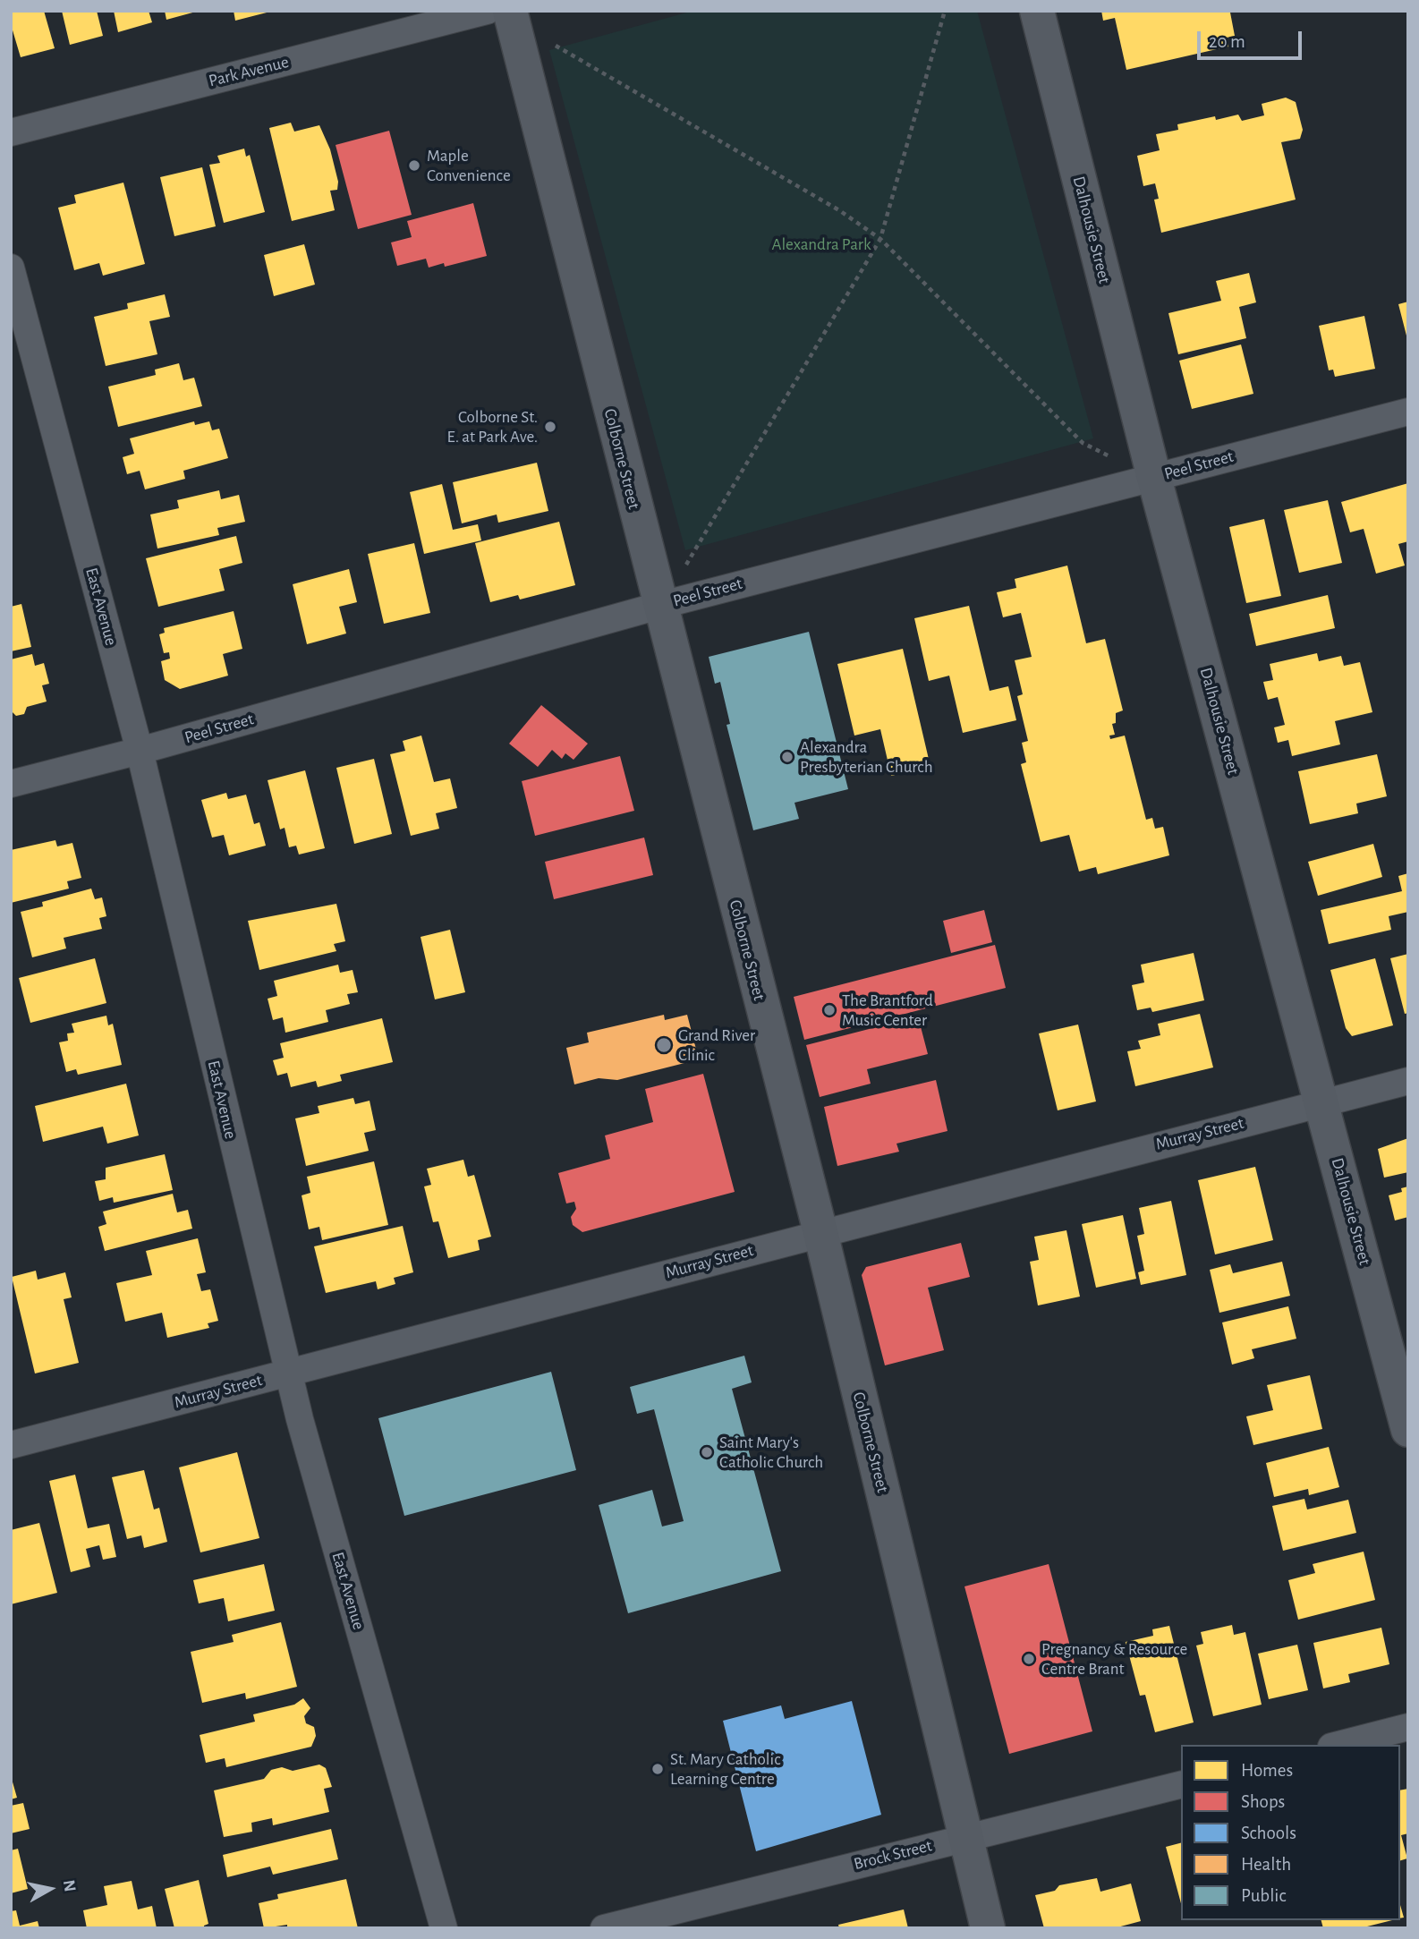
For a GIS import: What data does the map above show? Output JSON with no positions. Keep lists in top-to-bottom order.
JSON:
{
  "streets": {
    "main road": ["Dalhousie Street", "Colborne Street"],
    "street": [
      "Park Avenue",
      "Peel Street",
      "East Avenue",
      "Murray Street",
      "Brock Street"
    ]
  },
  "crossings": [
    ["Dalhousie Street", "Peel Street"],
    ["Dalhousie Street", "Murray Street"],
    ["Colborne Street", "Peel Street"],
    ["Colborne Street", "Murray Street"],
    ["Colborne Street", "Brock Street"],
    ["Peel Street", "East Avenue"],
    ["East Avenue", "Murray Street"]
  ],
  "parks": ["Alexandra Park"],
  "places": [
    "Maple Convenience",
    "Colborne St. E. at Park Ave.",
    "Alexandra Presbyterian Church",
    "The Brantford Music Center",
    "Grand River Clinic",
    "Saint Mary's Catholic Church",
    "Pregnancy & Resource Centre Brant",
    "St. Mary Catholic Learning Centre"
  ],
  "legend": [
    "Homes",
    "Shops",
    "Schools",
    "Health",
    "Public"
  ],
  "scale_bar": "20 m",
  "north": "right"
}
